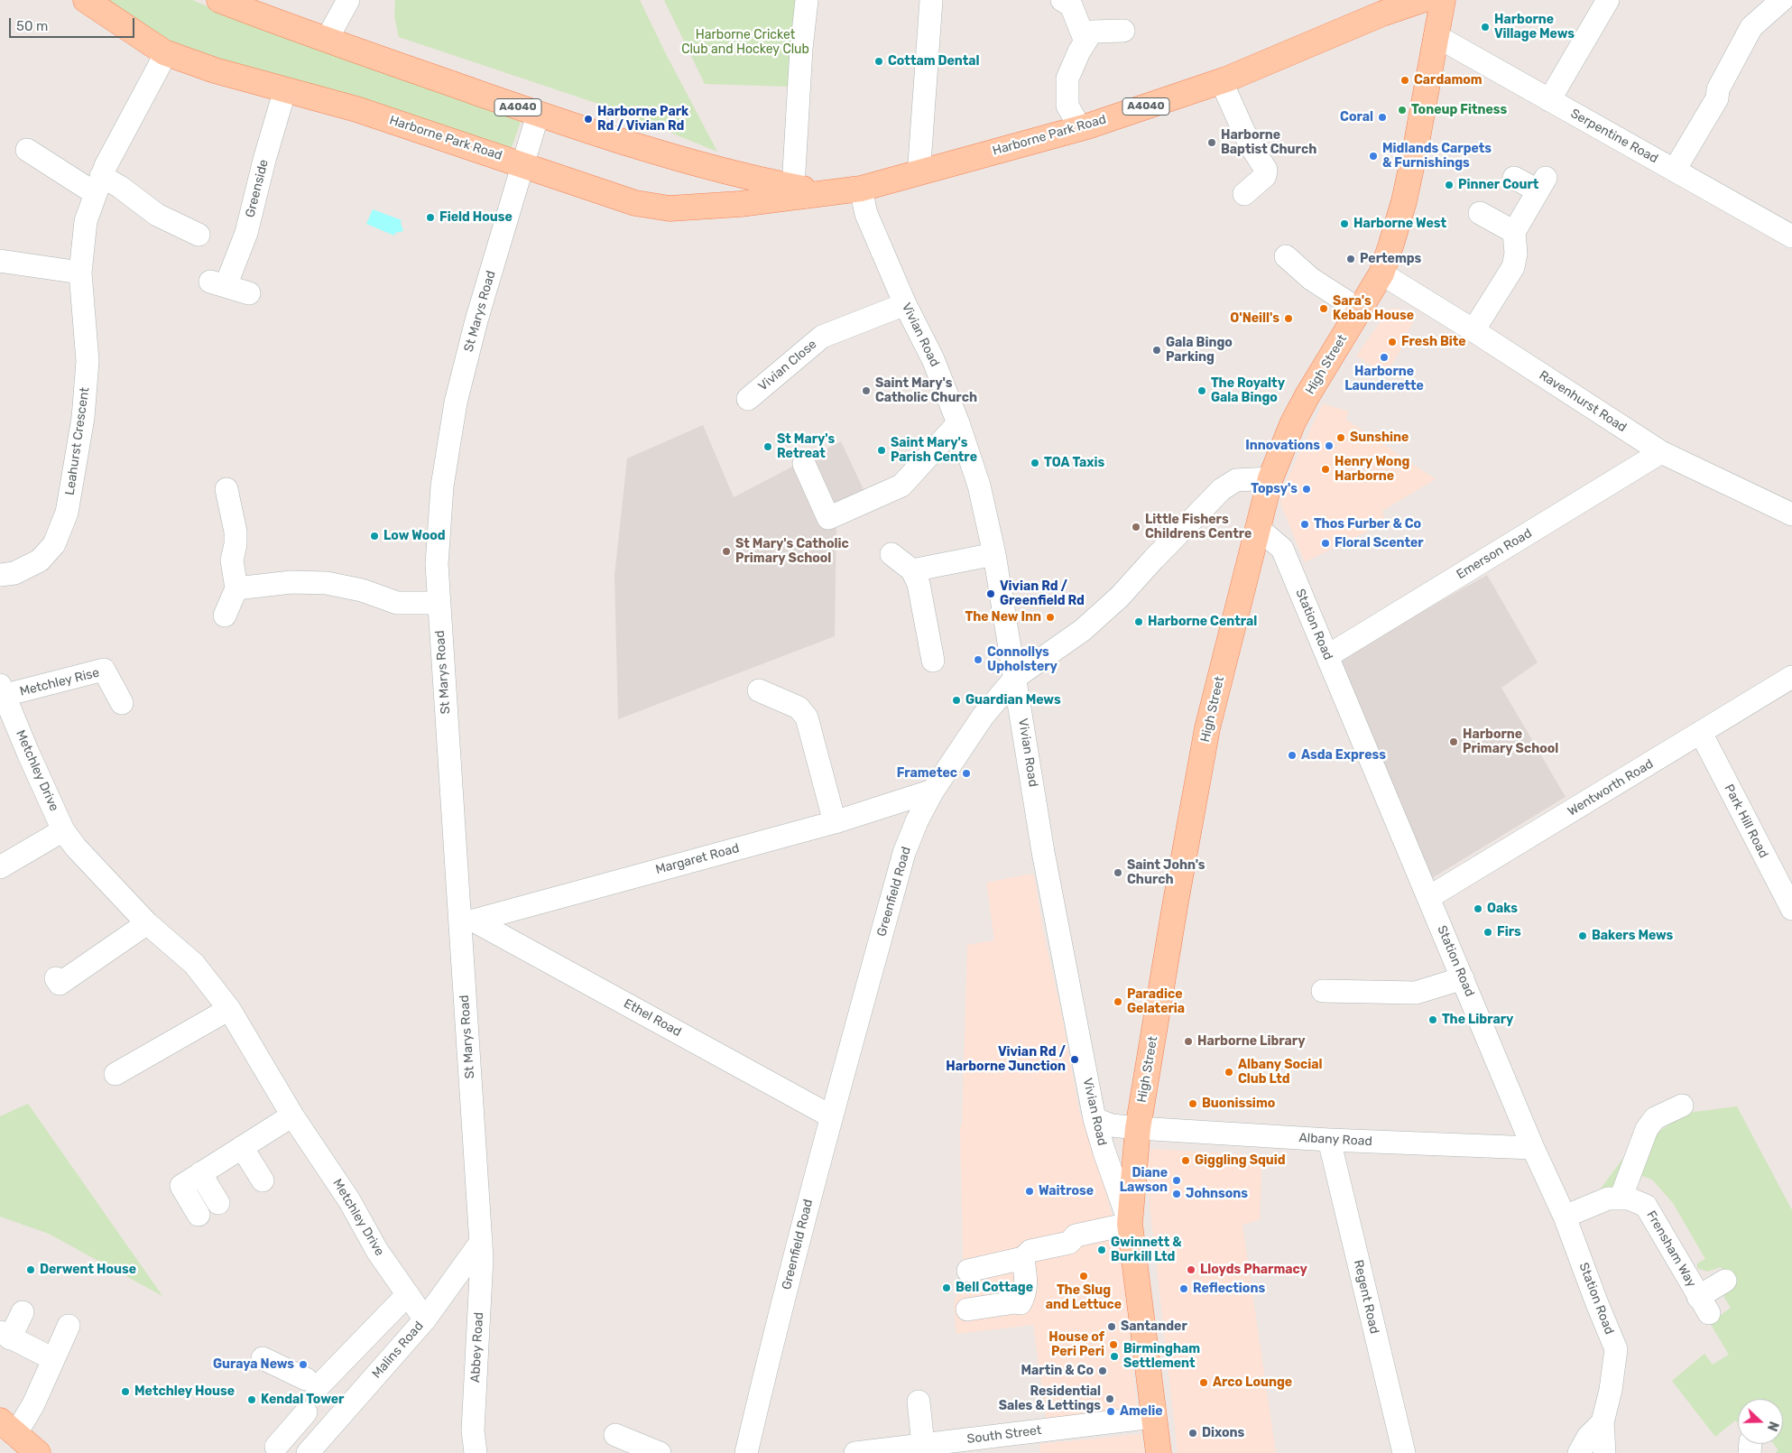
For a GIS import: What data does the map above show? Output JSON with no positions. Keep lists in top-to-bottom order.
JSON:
{
  "streets": {
    "main road": ["A4040", "Harborne Park Road", "High Street"],
    "street": [
      "Serpentine Road",
      "Greenside",
      "St Marys Road",
      "Vivian Road",
      "Vivian Close",
      "Ravenhurst Road",
      "Leahurst Crescent",
      "Emerson Road",
      "Station Road",
      "Metchley Rise",
      "Metchley Drive",
      "Wentworth Road",
      "Park Hill Road",
      "Margaret Road",
      "Greenfield Road",
      "Ethel Road",
      "Albany Road",
      "Frensham Way",
      "Regent Road",
      "Abbey Road",
      "Malins Road",
      "South Street"
    ]
  },
  "crossings": [
    ["Harborne Park Road", "Greenside"],
    ["Harborne Park Road", "St Marys Road"],
    ["Harborne Park Road", "Vivian Road"],
    ["Harborne Park Road", "Leahurst Crescent"],
    ["Serpentine Road", "High Street"],
    ["St Marys Road", "Margaret Road"],
    ["St Marys Road", "Ethel Road"],
    ["St Marys Road", "Abbey Road"],
    ["St Marys Road", "Malins Road"],
    ["Vivian Road", "High Street"],
    ["Vivian Road", "Vivian Close"],
    ["Vivian Road", "Greenfield Road"],
    ["Vivian Road", "Albany Road"],
    ["High Street", "Ravenhurst Road"],
    ["High Street", "Station Road"],
    ["High Street", "Greenfield Road"],
    ["High Street", "Albany Road"],
    ["High Street", "South Street"],
    ["Ravenhurst Road", "Emerson Road"],
    ["Emerson Road", "Station Road"],
    ["Station Road", "Wentworth Road"],
    ["Station Road", "Albany Road"],
    ["Station Road", "Frensham Way"],
    ["Metchley Rise", "Metchley Drive"],
    ["Metchley Drive", "Malins Road"],
    ["Wentworth Road", "Park Hill Road"],
    ["Margaret Road", "Greenfield Road"],
    ["Margaret Road", "Ethel Road"],
    ["Greenfield Road", "Ethel Road"],
    ["Albany Road", "Regent Road"],
    ["Abbey Road", "Malins Road"]
  ],
  "parks": ["Harborne Cricket Club and Hockey Club"],
  "places": [
    "Harborne Village Mews",
    "Cottam Dental",
    "Cardamom",
    "Toneup Fitness",
    "Coral",
    "Harborne Park Rd / Vivian Rd",
    "Harborne Baptist Church",
    "Midlands Carpets & Furnishings",
    "Pinner Court",
    "Field House",
    "Harborne West",
    "Pertemps",
    "Sara's Kebab House",
    "O'Neill's",
    "Fresh Bite",
    "Gala Bingo Parking",
    "Harborne Launderette",
    "Saint Mary's Catholic Church",
    "The Royalty Gala Bingo",
    "Sunshine",
    "Innovations",
    "St Mary's Retreat",
    "Saint Mary's Parish Centre",
    "TOA Taxis",
    "Henry Wong Harborne",
    "Topsy's",
    "Thos Furber & Co",
    "Little Fishers Childrens Centre",
    "Low Wood",
    "Floral Scenter",
    "St Mary's Catholic Primary School",
    "Vivian Rd / Greenfield Rd",
    "The New Inn",
    "Harborne Central",
    "Connollys Upholstery",
    "Guardian Mews",
    "Harborne Primary School",
    "Asda Express",
    "Frametec",
    "Saint John's Church",
    "Oaks",
    "Firs",
    "Bakers Mews",
    "Paradice Gelateria",
    "The Library",
    "Harborne Library",
    "Vivian Rd / Harborne Junction",
    "Albany Social Club Ltd",
    "Buonissimo",
    "Giggling Squid",
    "Diane Lawson",
    "Waitrose",
    "Johnsons",
    "Gwinnett & Burkill Ltd",
    "Derwent House",
    "Lloyds Pharmacy",
    "The Slug and Lettuce",
    "Bell Cottage",
    "Reflections",
    "Santander",
    "House of Peri Peri",
    "Birmingham Settlement",
    "Guraya News",
    "Martin & Co",
    "Arco Lounge",
    "Metchley House",
    "Residential Sales & Lettings",
    "Kendal Tower",
    "Amelie",
    "Dixons"
  ],
  "scale_bar": "50 m",
  "north": "right"
}
